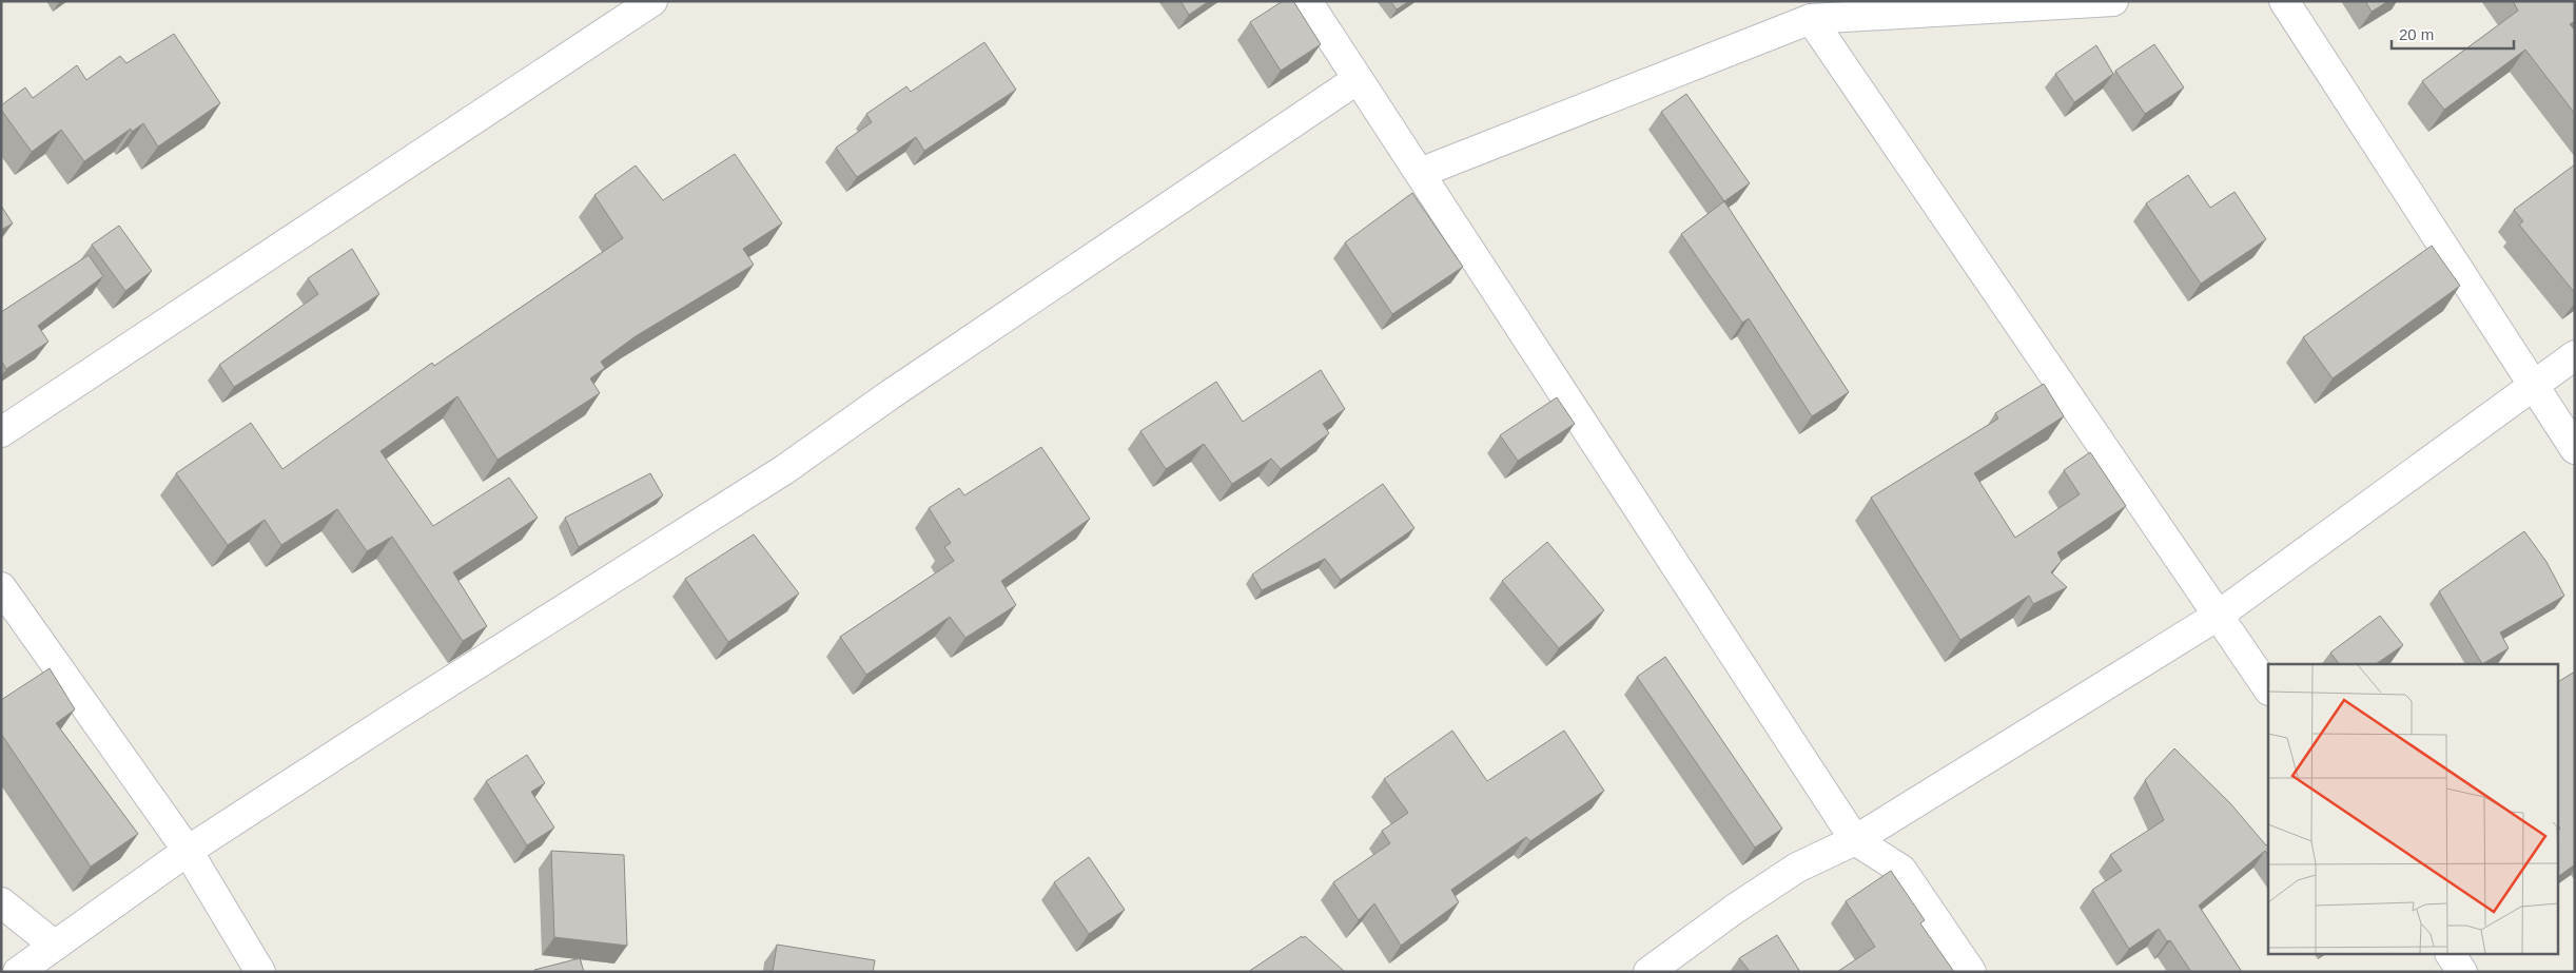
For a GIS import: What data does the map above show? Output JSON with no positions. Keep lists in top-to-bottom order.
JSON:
{
  "scale_bar": "20 m"
}
